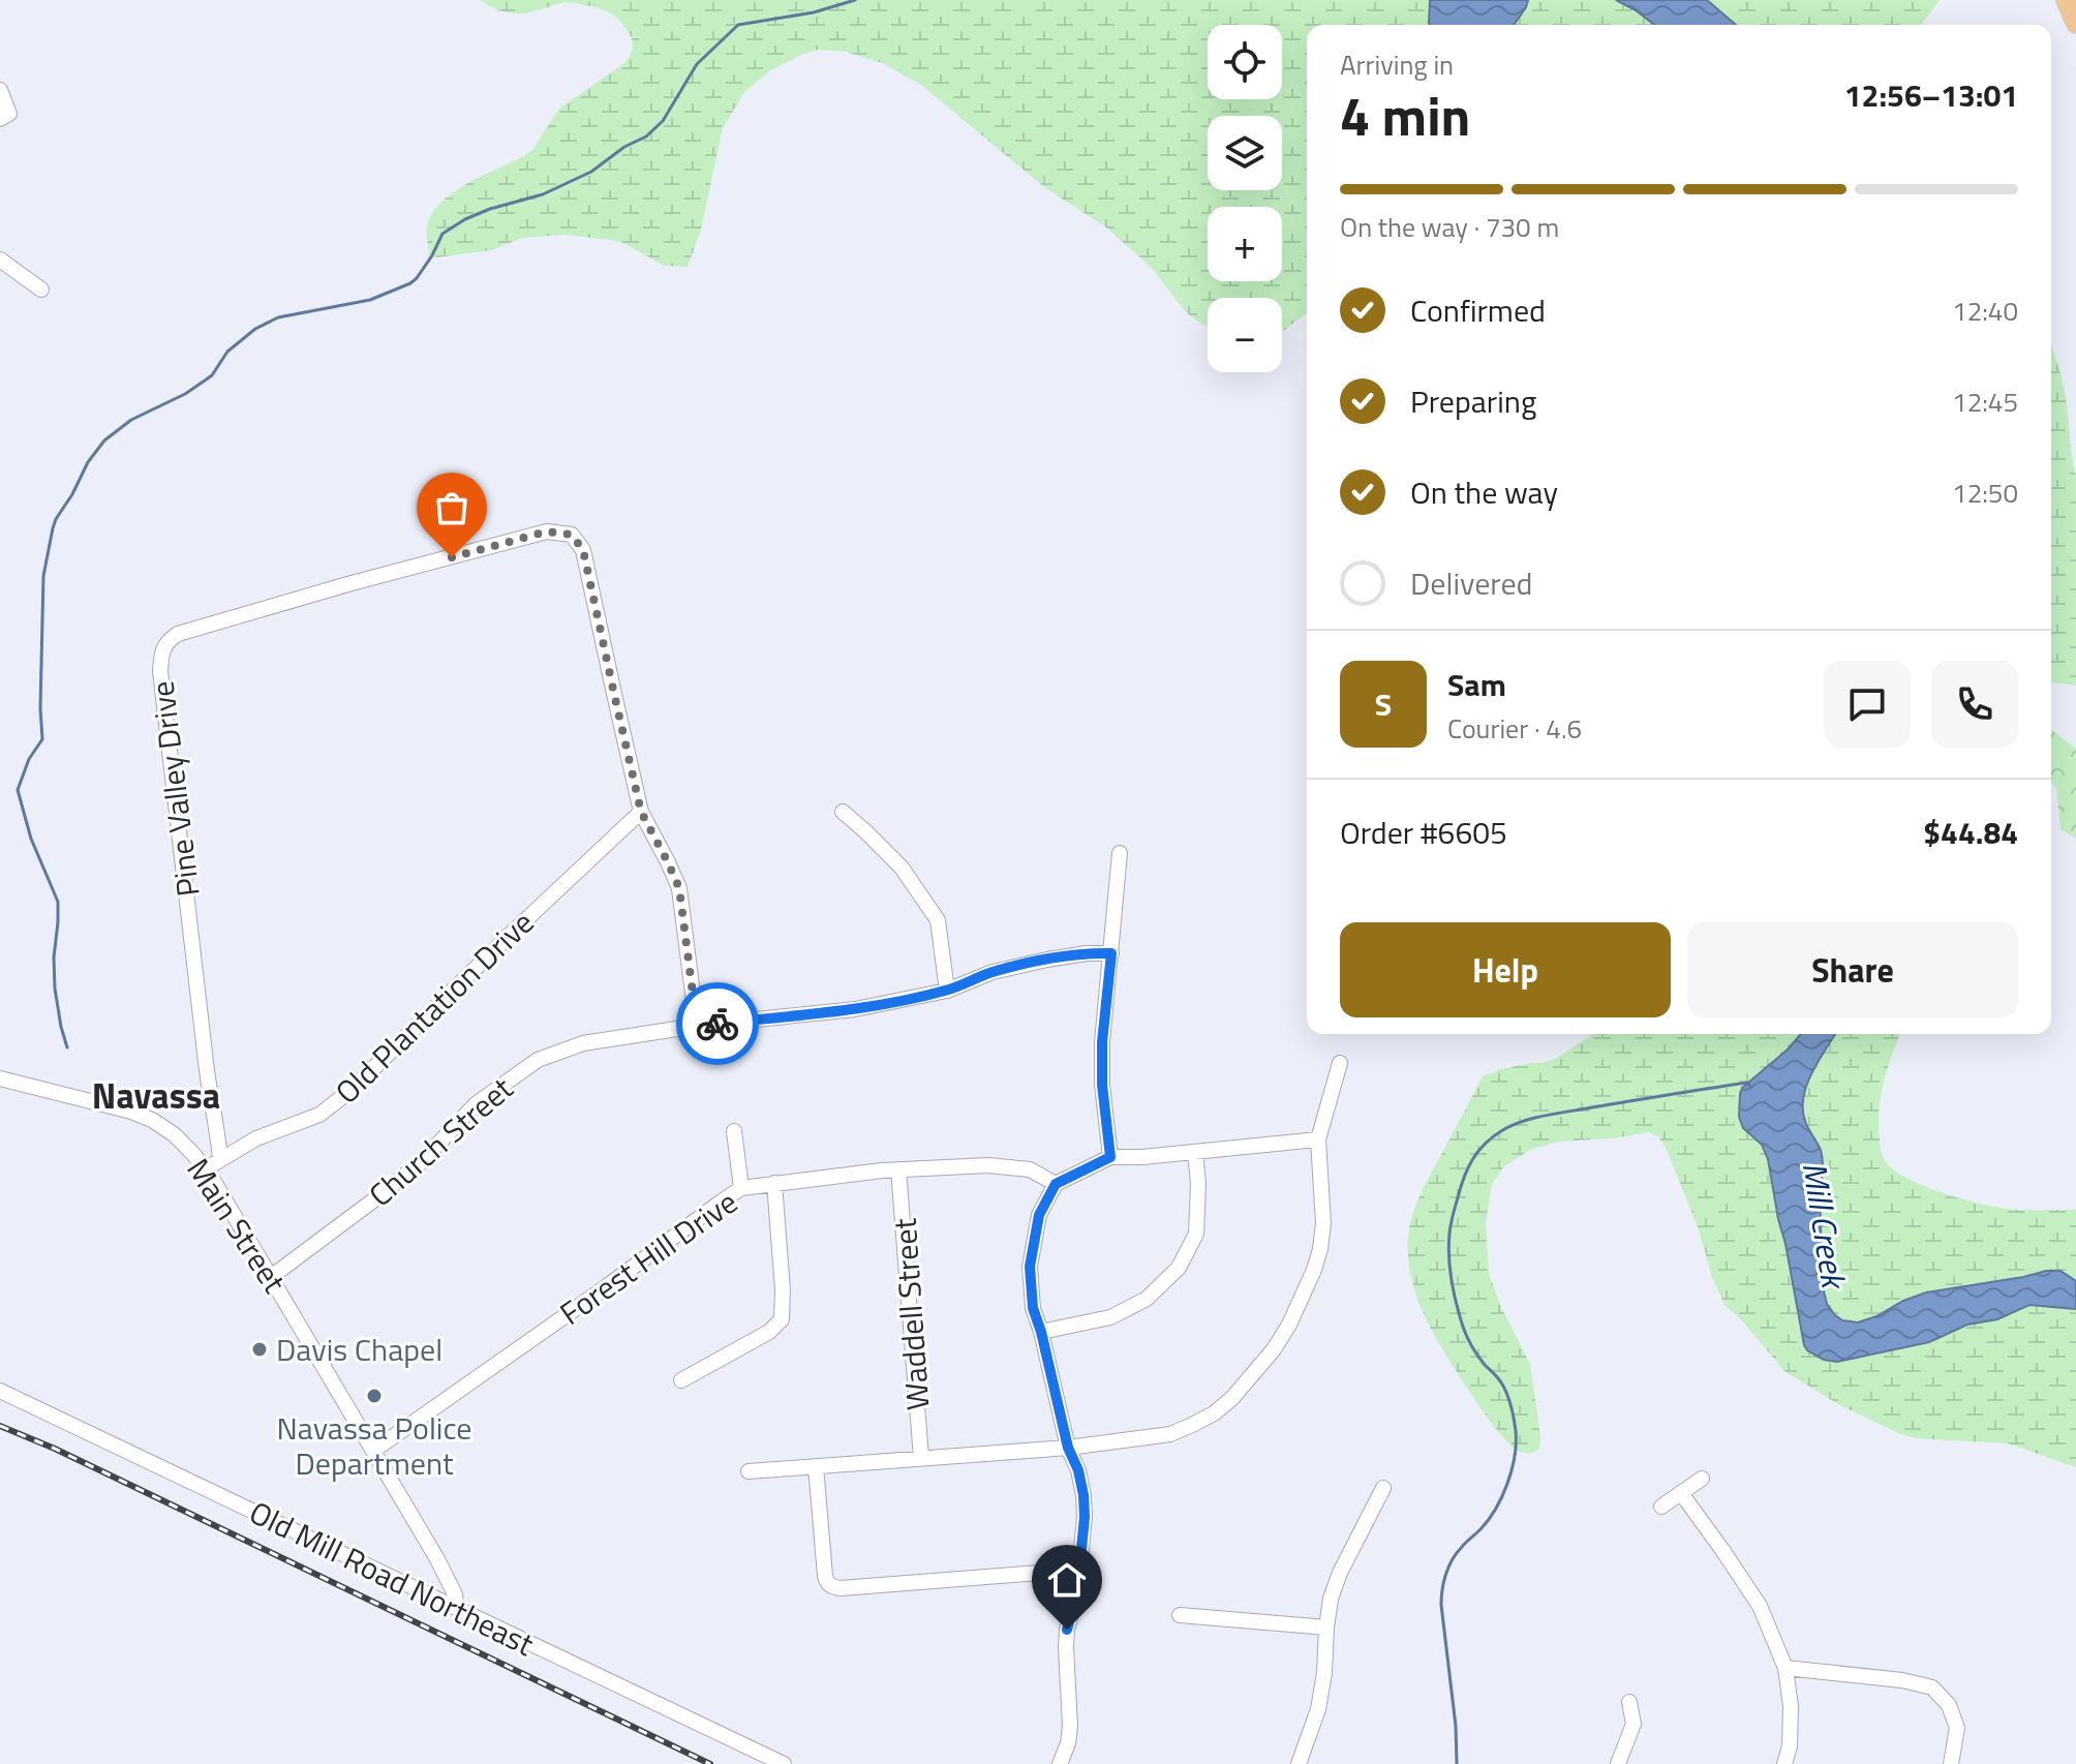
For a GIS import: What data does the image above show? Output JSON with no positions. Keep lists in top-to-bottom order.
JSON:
{
  "streets": {
    "street": [
      "Pine Valley Drive",
      "Old Plantation Drive",
      "Church Street",
      "Main Street",
      "Forest Hill Drive",
      "Waddell Street",
      "Old Mill Road Northeast"
    ]
  },
  "crossings": [
    ["Pine Valley Drive", "Old Plantation Drive"],
    ["Old Plantation Drive", "Main Street"],
    ["Church Street", "Main Street"],
    ["Main Street", "Forest Hill Drive"],
    ["Main Street", "Old Mill Road Northeast"],
    ["Forest Hill Drive", "Waddell Street"]
  ],
  "districts": ["Navassa"],
  "water": ["Mill Creek"],
  "places": ["Davis Chapel", "Navassa Police Department"],
  "page": {
    "map_buttons": ["+", "−"],
    "heading": ["4 min", "Arriving in", "12:56–13:01"],
    "panel": [
      "Sam",
      "Courier · 4.6",
      "Order #6605",
      "$44.84"
    ],
    "bar": "On the way · 730 m",
    "list": [
      ["Confirmed", "12:40"],
      ["Preparing", "12:45"],
      ["On the way", "12:50"],
      "Delivered"
    ],
    "round": "S",
    "buttons": ["Help", "Share"]
  }
}
